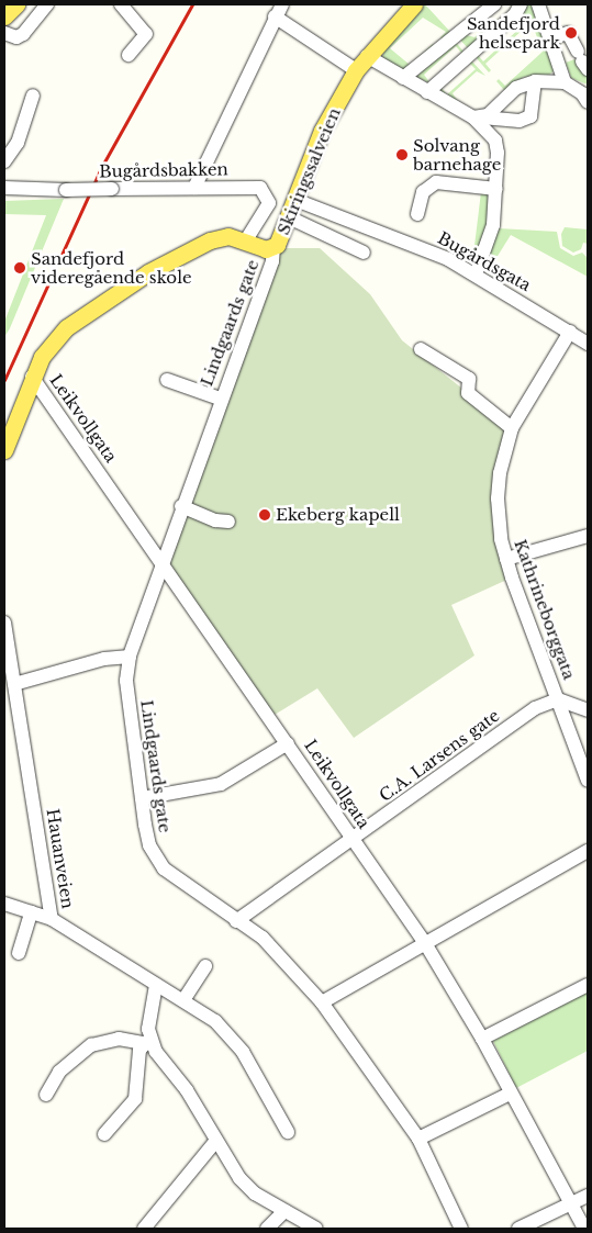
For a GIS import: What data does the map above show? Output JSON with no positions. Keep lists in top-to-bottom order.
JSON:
{
  "streets": {
    "main road": ["Skiringssalveien"],
    "street": [
      "Bugårdsbakken",
      "Bugårdsgata",
      "Lindgaards gate",
      "Leikvollgata",
      "Kathrineborggata",
      "C.A. Larsens gate",
      "Hauanveien"
    ]
  },
  "crossings": [
    ["Bugårdsbakken", "Skiringssalveien"],
    ["Skiringssalveien", "Bugårdsgata"],
    ["Skiringssalveien", "Lindgaards gate"],
    ["Skiringssalveien", "Leikvollgata"],
    ["Bugårdsgata", "Kathrineborggata"],
    ["Lindgaards gate", "Leikvollgata"],
    ["Lindgaards gate", "C.A. Larsens gate"],
    ["Leikvollgata", "C.A. Larsens gate"],
    ["Kathrineborggata", "C.A. Larsens gate"]
  ],
  "places": [
    "Sandefjord helsepark",
    "Solvang barnehage",
    "Sandefjord videregående skole",
    "Ekeberg kapell"
  ]
}
